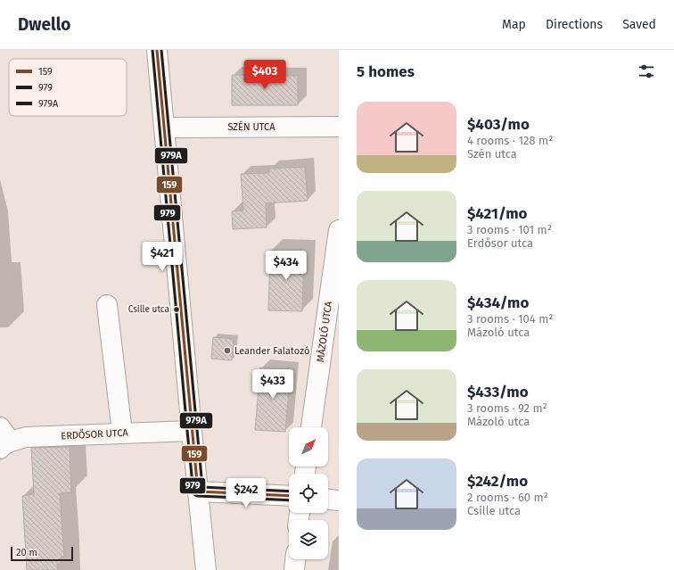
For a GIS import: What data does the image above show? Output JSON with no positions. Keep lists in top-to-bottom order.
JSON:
{
  "streets": {
    "street": ["SZÉN UTCA", "MÁZOLÓ UTCA", "ERDŐSOR UTCA"]
  },
  "places": ["Csille utca", "Leander Falatozó"],
  "lines": ["transit line 159", "transit line 979", "transit line 979A"],
  "legend": ["159", "979", "979A"],
  "scale_bar": "20 m",
  "north": "top right",
  "page": {
    "header": "Dwello",
    "nav": ["Map", "Directions", "Saved"],
    "heading": "5 homes",
    "price": [
      "$403",
      "$421",
      "$434",
      "$433",
      "$242"
    ],
    "list": [
      {
        "name": "$403/mo",
        "note": "4 rooms · 128 m² · Szén utca"
      },
      {
        "name": "$421/mo",
        "note": "3 rooms · 101 m² · Erdősor utca"
      },
      {
        "name": "$434/mo",
        "note": "3 rooms · 104 m² · Mázoló utca"
      },
      {
        "name": "$433/mo",
        "note": "3 rooms · 92 m² · Mázoló utca"
      },
      {
        "name": "$242/mo",
        "note": "2 rooms · 60 m² · Csille utca"
      }
    ],
    "scale": "20 m"
  }
}
